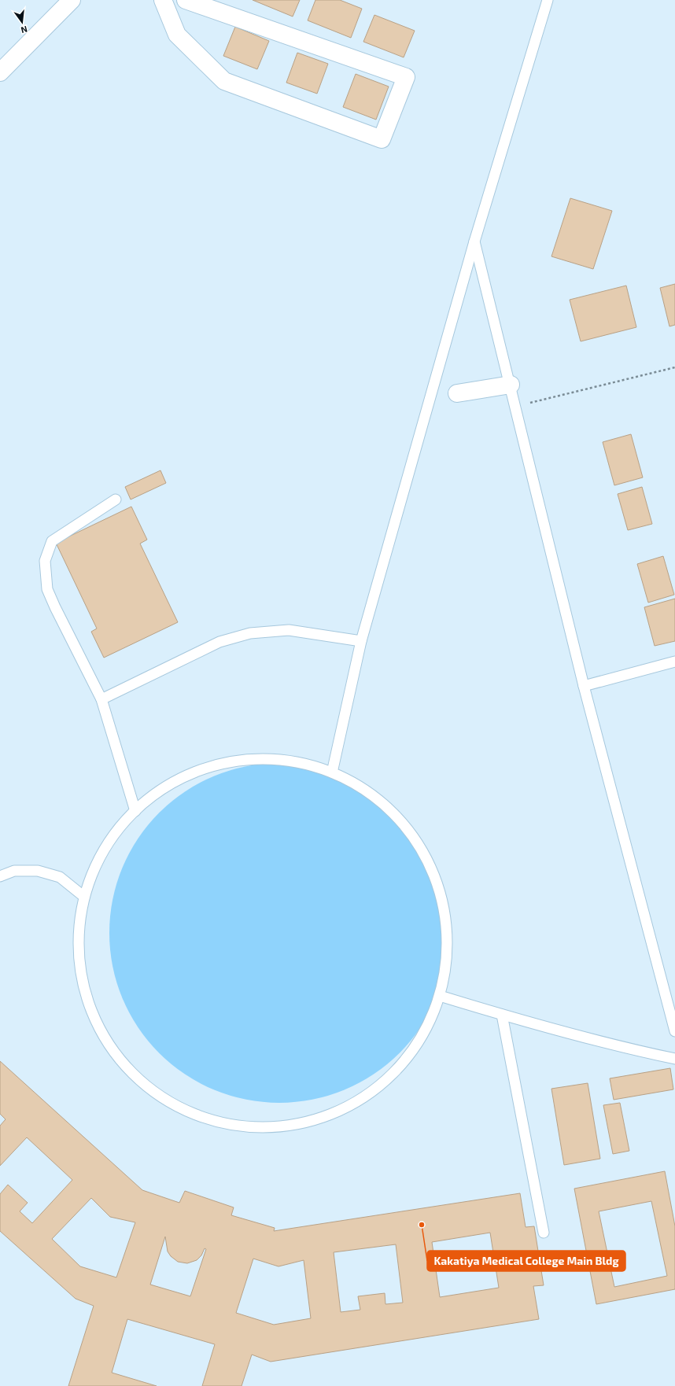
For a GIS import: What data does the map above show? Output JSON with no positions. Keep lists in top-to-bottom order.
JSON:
{
  "places": ["Kakatiya Medical College Main Bldg"],
  "north": "bottom"
}
